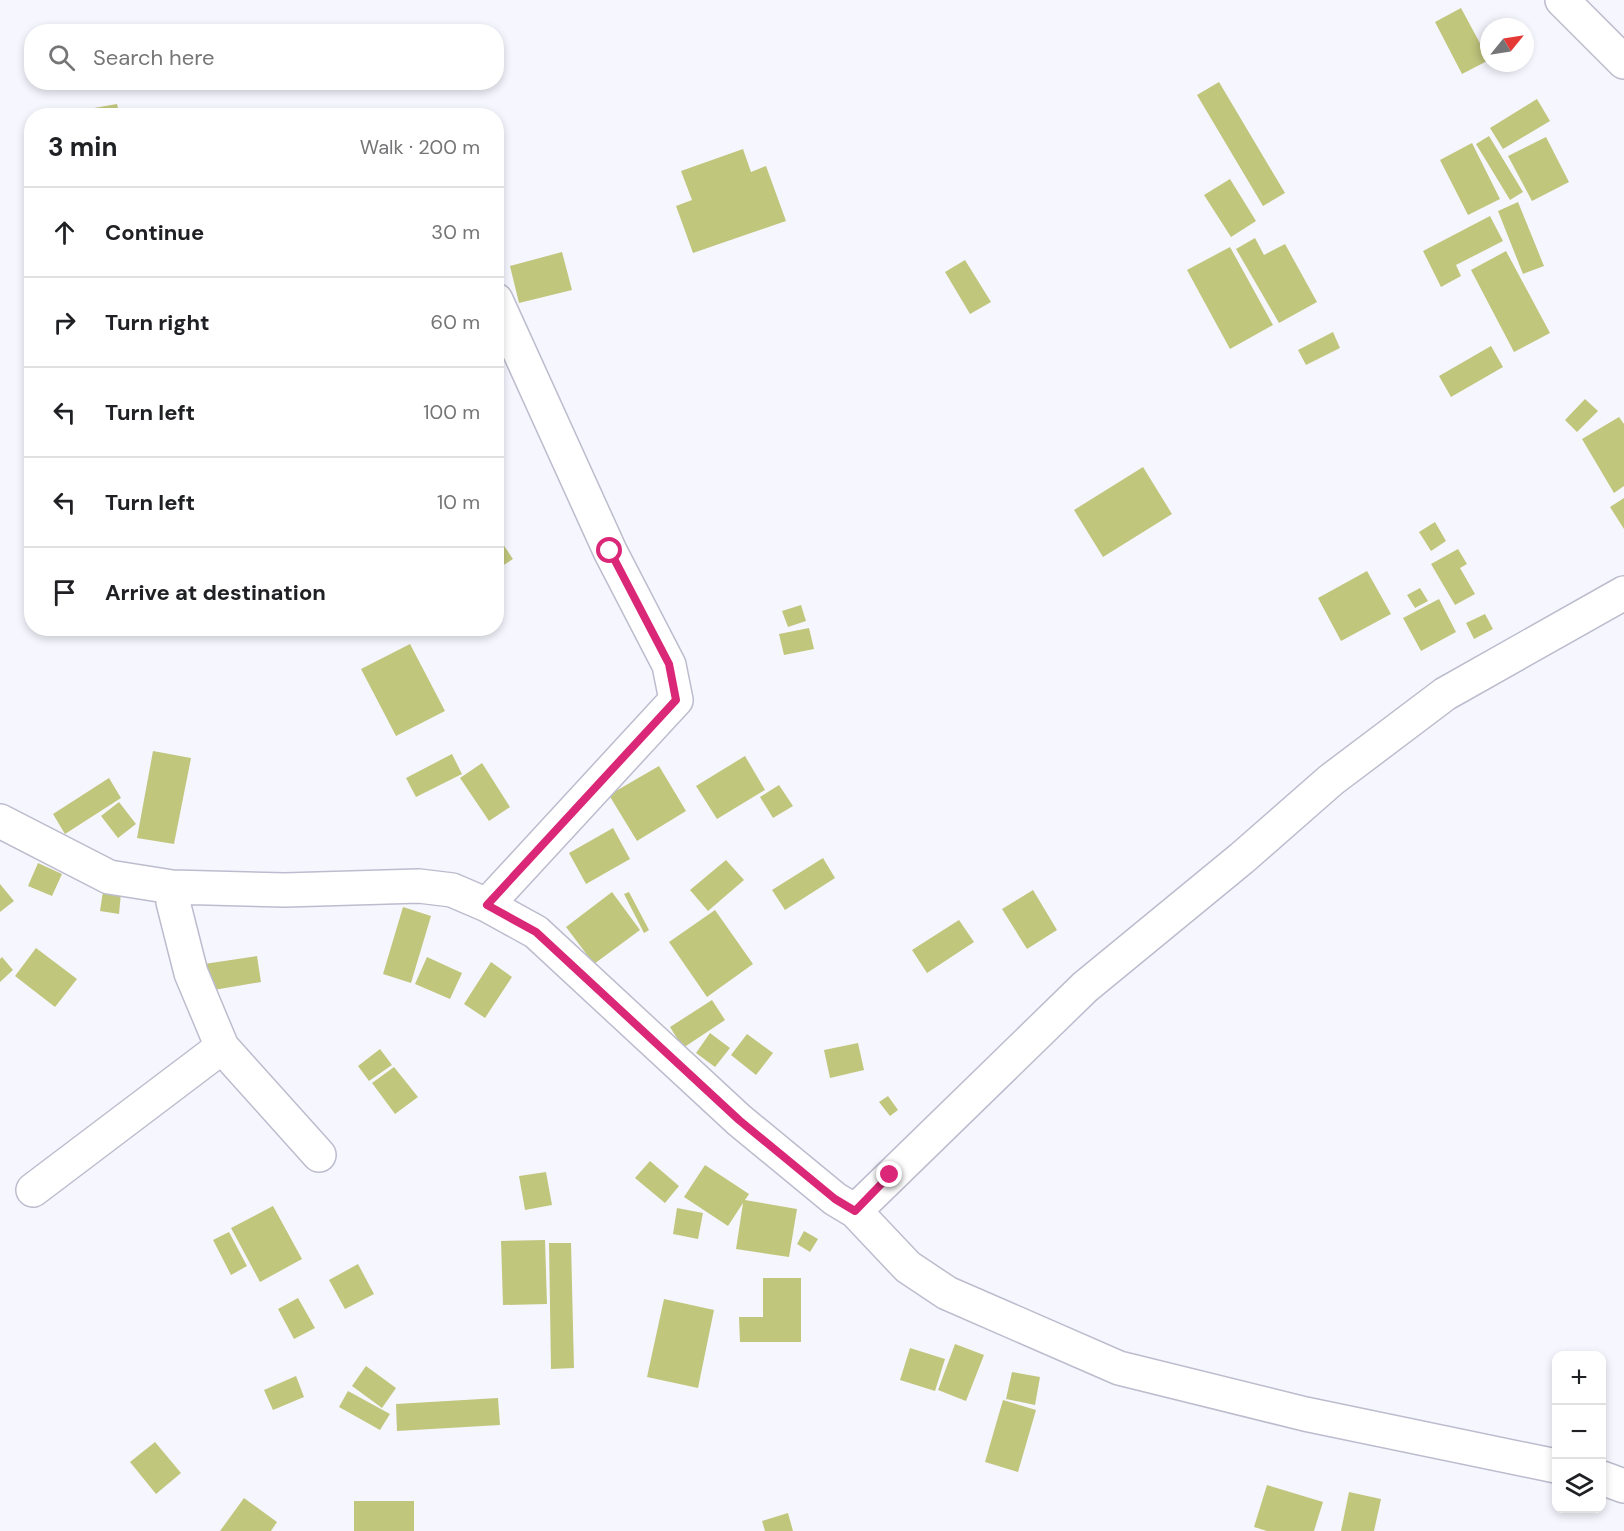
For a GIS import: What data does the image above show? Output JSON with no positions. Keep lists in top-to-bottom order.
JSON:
{
  "north": "top right",
  "page": {
    "search": "Search here",
    "heading": ["3 min", "Walk · 200 m"],
    "list": [
      ["Continue", "30 m"],
      ["Turn right", "60 m"],
      ["Turn left", "100 m"],
      ["Turn left", "10 m"],
      "Arrive at destination"
    ],
    "map_buttons": ["+", "−"]
  }
}
